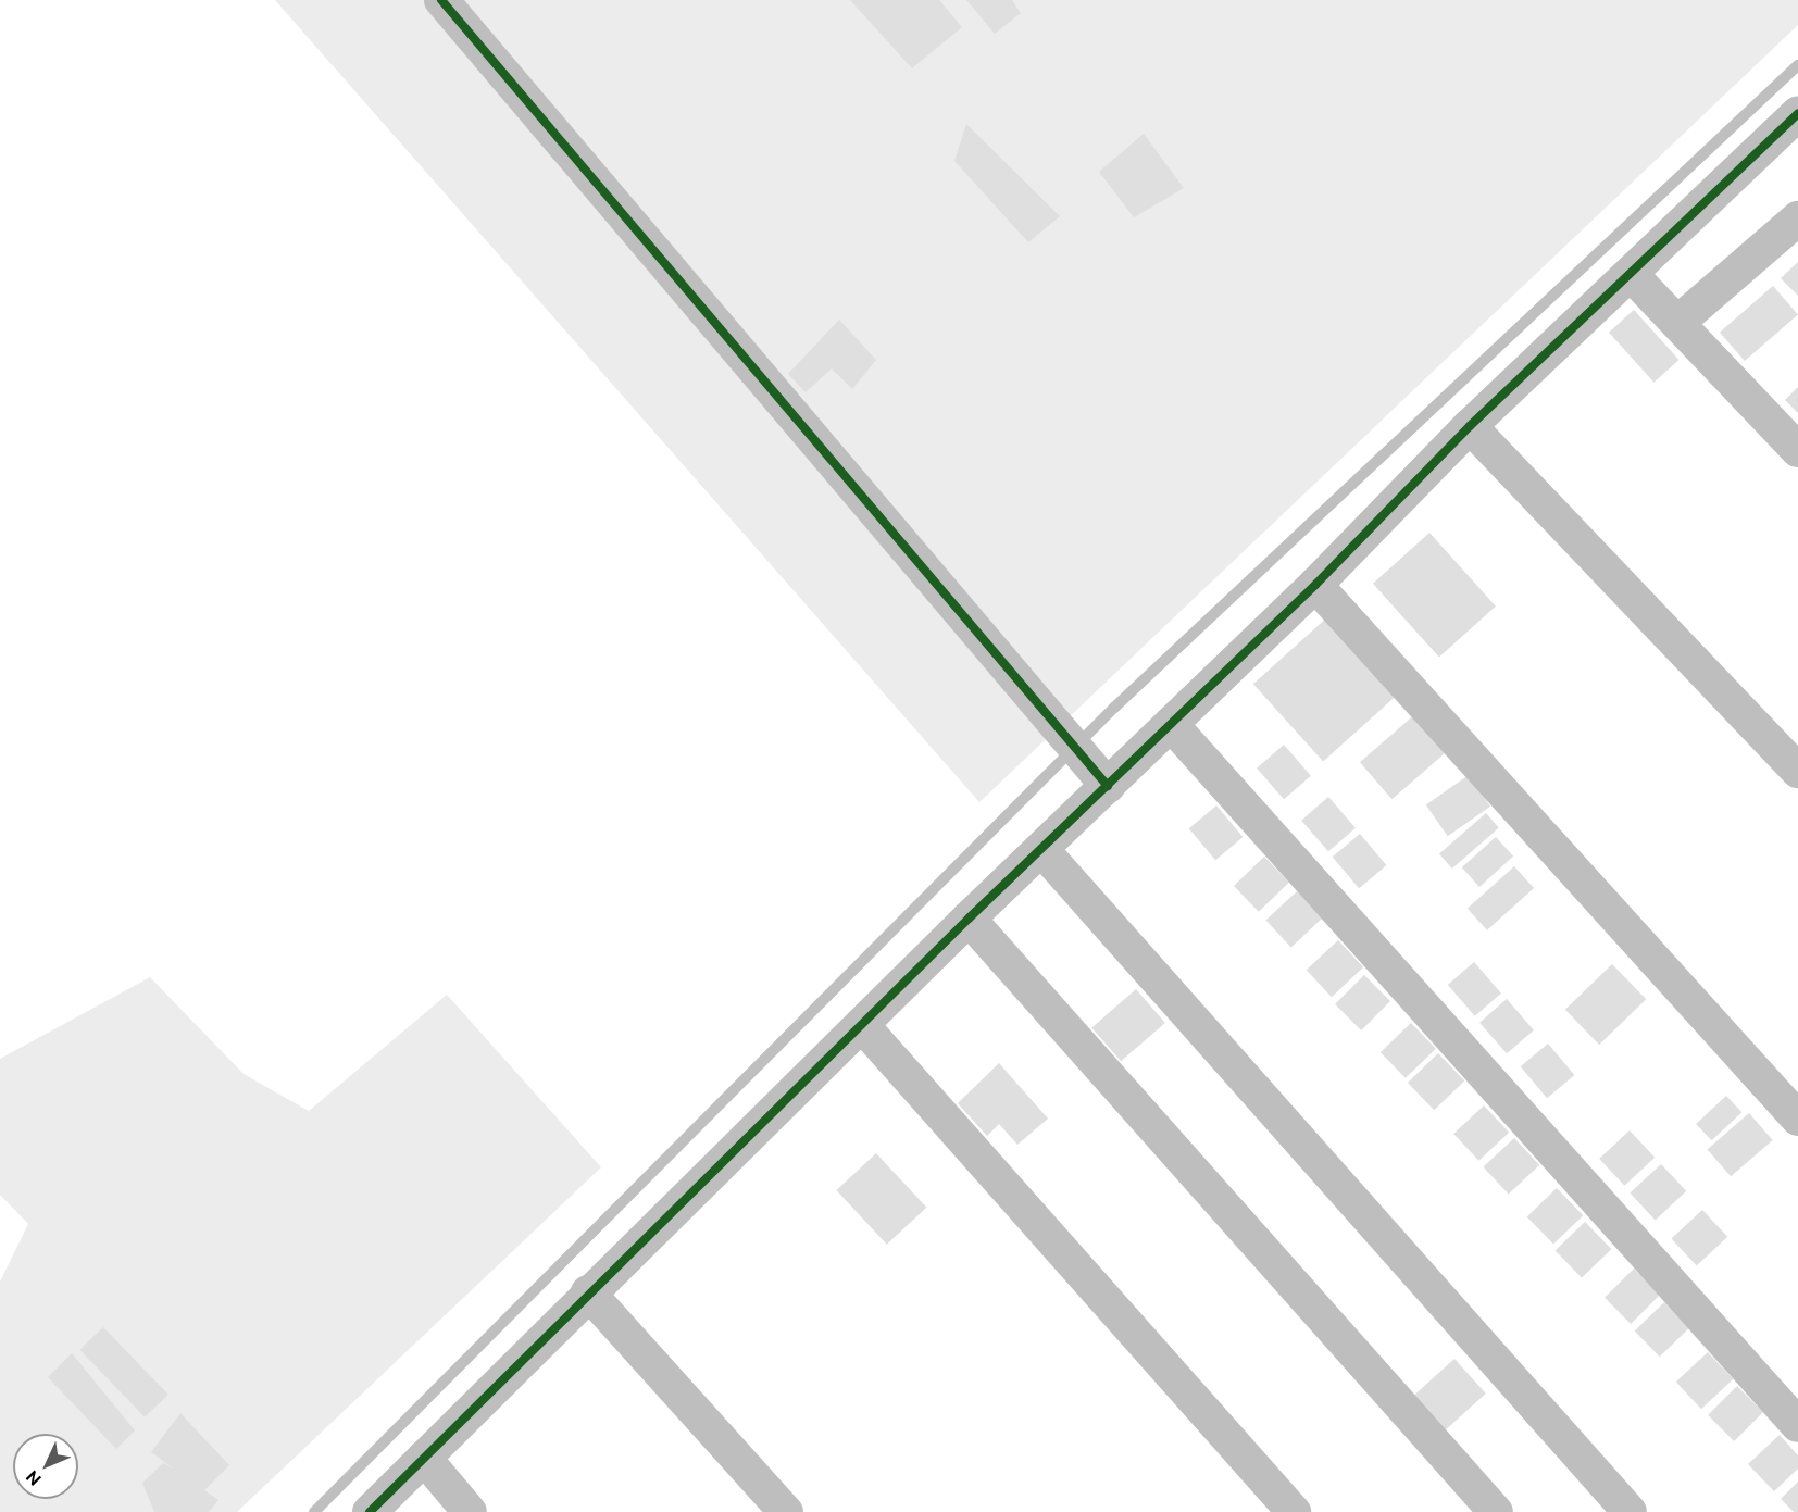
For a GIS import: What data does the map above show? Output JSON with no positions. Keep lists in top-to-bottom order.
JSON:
{
  "north": "bottom left"
}
